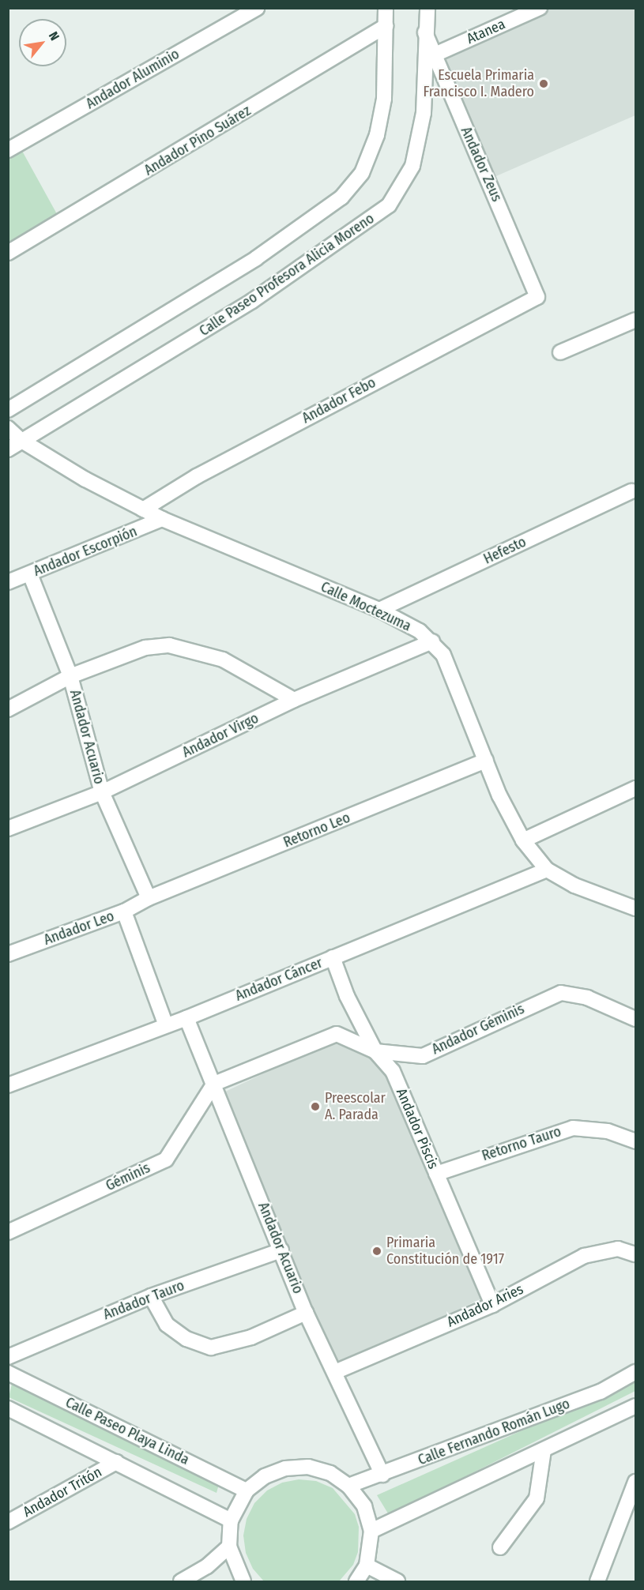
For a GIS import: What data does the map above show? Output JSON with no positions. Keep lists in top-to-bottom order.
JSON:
{
  "streets": {
    "street": [
      "Atanea",
      "Andador Aluminio",
      "Andador Pino Suárez",
      "Andador Zeus",
      "Calle Paseo Profesora Alicia Moreno",
      "Andador Febo",
      "Hefesto",
      "Andador Escorpión",
      "Calle Moctezuma",
      "Andador Virgo",
      "Andador Acuario",
      "Retorno Leo",
      "Andador Leo",
      "Andador Cáncer",
      "Andador Géminis",
      "Andador Piscis",
      "Retorno Tauro",
      "Géminis",
      "Andador Tauro",
      "Andador Aries",
      "Calle Paseo Playa Linda",
      "Calle Fernando Román Lugo",
      "Andador Tritón"
    ]
  },
  "crossings": [
    ["Atanea", "Andador Zeus"],
    ["Andador Zeus", "Calle Paseo Profesora Alicia Moreno"],
    ["Andador Zeus", "Andador Febo"],
    ["Calle Paseo Profesora Alicia Moreno", "Calle Moctezuma"],
    ["Andador Febo", "Calle Moctezuma"],
    ["Hefesto", "Calle Moctezuma"],
    ["Andador Escorpión", "Calle Moctezuma"],
    ["Andador Escorpión", "Andador Acuario"],
    ["Calle Moctezuma", "Andador Virgo"],
    ["Calle Moctezuma", "Retorno Leo"],
    ["Calle Moctezuma", "Andador Cáncer"],
    ["Andador Virgo", "Andador Acuario"],
    ["Andador Acuario", "Retorno Leo"],
    ["Andador Acuario", "Andador Leo"],
    ["Andador Acuario", "Andador Cáncer"],
    ["Andador Acuario", "Andador Géminis"],
    ["Andador Acuario", "Géminis"],
    ["Andador Acuario", "Andador Tauro"],
    ["Andador Acuario", "Andador Aries"],
    ["Andador Acuario", "Calle Fernando Román Lugo"],
    ["Retorno Leo", "Andador Leo"],
    ["Andador Cáncer", "Andador Piscis"],
    ["Andador Géminis", "Andador Piscis"],
    ["Andador Géminis", "Géminis"],
    ["Andador Piscis", "Retorno Tauro"],
    ["Andador Piscis", "Andador Aries"]
  ],
  "places": ["Escuela Primaria Francisco I. Madero", "Preescolar A. Parada", "Primaria Constitución de 1917"],
  "north": "top right"
}
